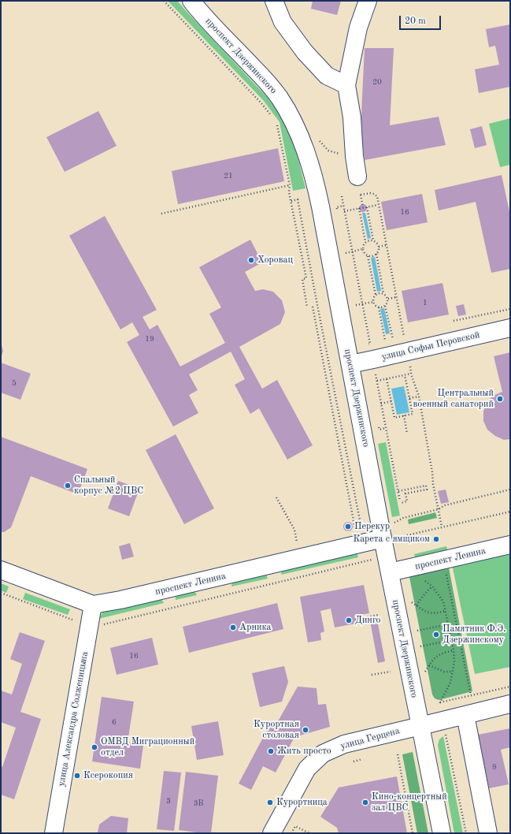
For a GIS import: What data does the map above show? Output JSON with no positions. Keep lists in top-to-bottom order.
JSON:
{
  "streets": {
    "street": [
      "проспект Дзержинского",
      "улица Софьи Перовской",
      "проспект Ленина",
      "улица Александра Солженицына",
      "улица Герцена"
    ]
  },
  "crossings": [
    ["проспект Дзержинского", "улица Софьи Перовской"],
    ["проспект Дзержинского", "проспект Ленина"],
    ["проспект Дзержинского", "улица Герцена"],
    ["проспект Ленина", "улица Александра Солженицына"]
  ],
  "places": [
    "Хоровац",
    "Центральный военный санаторий",
    "Спальный корпус №2 ЦВС",
    "Перекур",
    "Карета с ямщиком",
    "Динго",
    "Арника",
    "Памятник Ф.Э. Дзержинскому",
    "Курортная столовая",
    "ОМВД Миграционный отдел",
    "Жить просто",
    "Ксерокопия",
    "Курортница",
    "Кино-концертный зал ЦВС"
  ],
  "house_numbers": [
    "20",
    "21",
    "16",
    "1",
    "19",
    "5",
    "16",
    "6",
    "8",
    "3",
    "3В"
  ],
  "scale_bar": "20 m"
}
